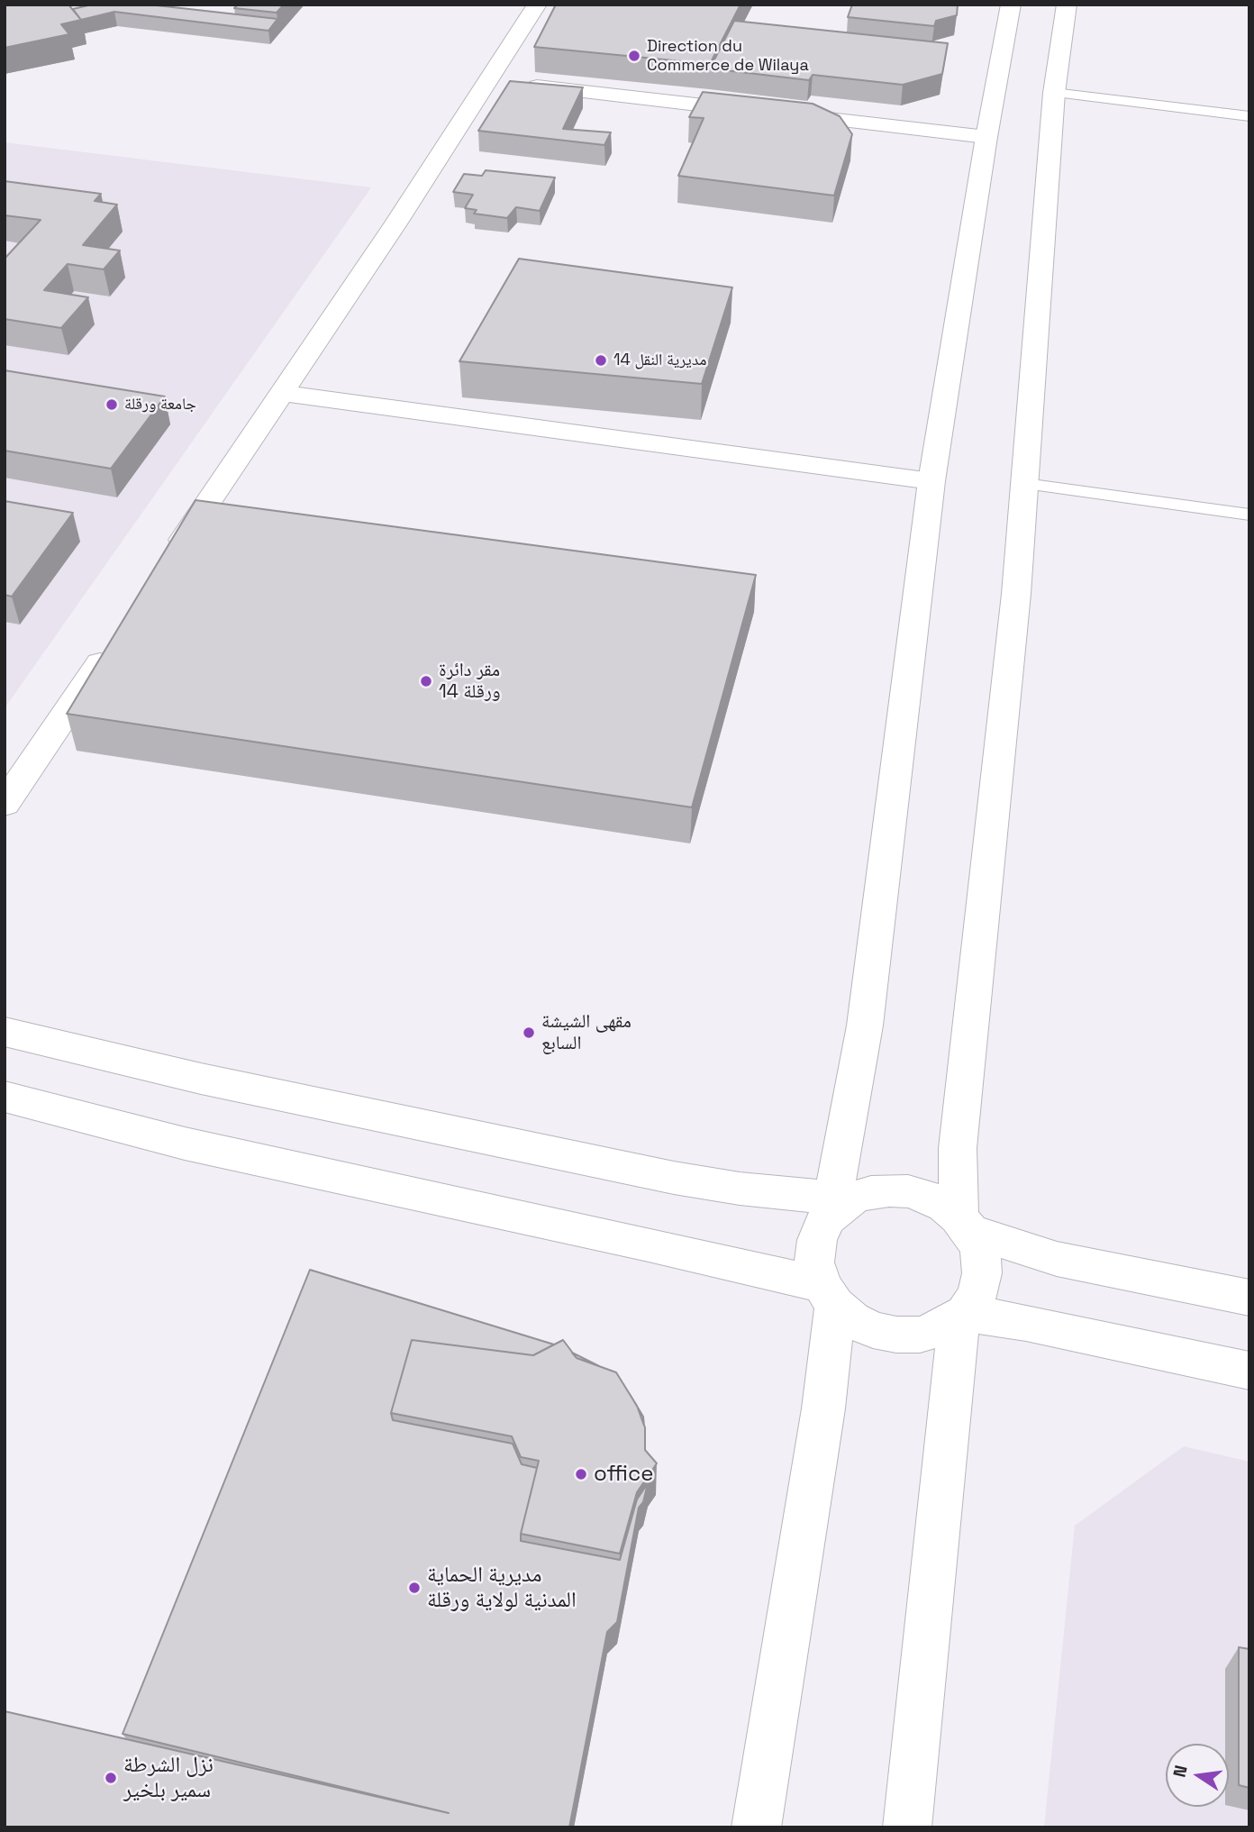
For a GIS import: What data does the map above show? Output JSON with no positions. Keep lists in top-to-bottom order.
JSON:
{
  "places": [
    "Direction du Commerce de Wilaya",
    "مديرية النقل 14",
    "جامعة ورقلة",
    "مقر دائرة ورقلة 14",
    "مقهى الشيشة السابع",
    "office",
    "مديرية الحماية المدنية لولاية ورقلة",
    "نزل الشرطة سمير بلخير"
  ],
  "north": "left"
}
